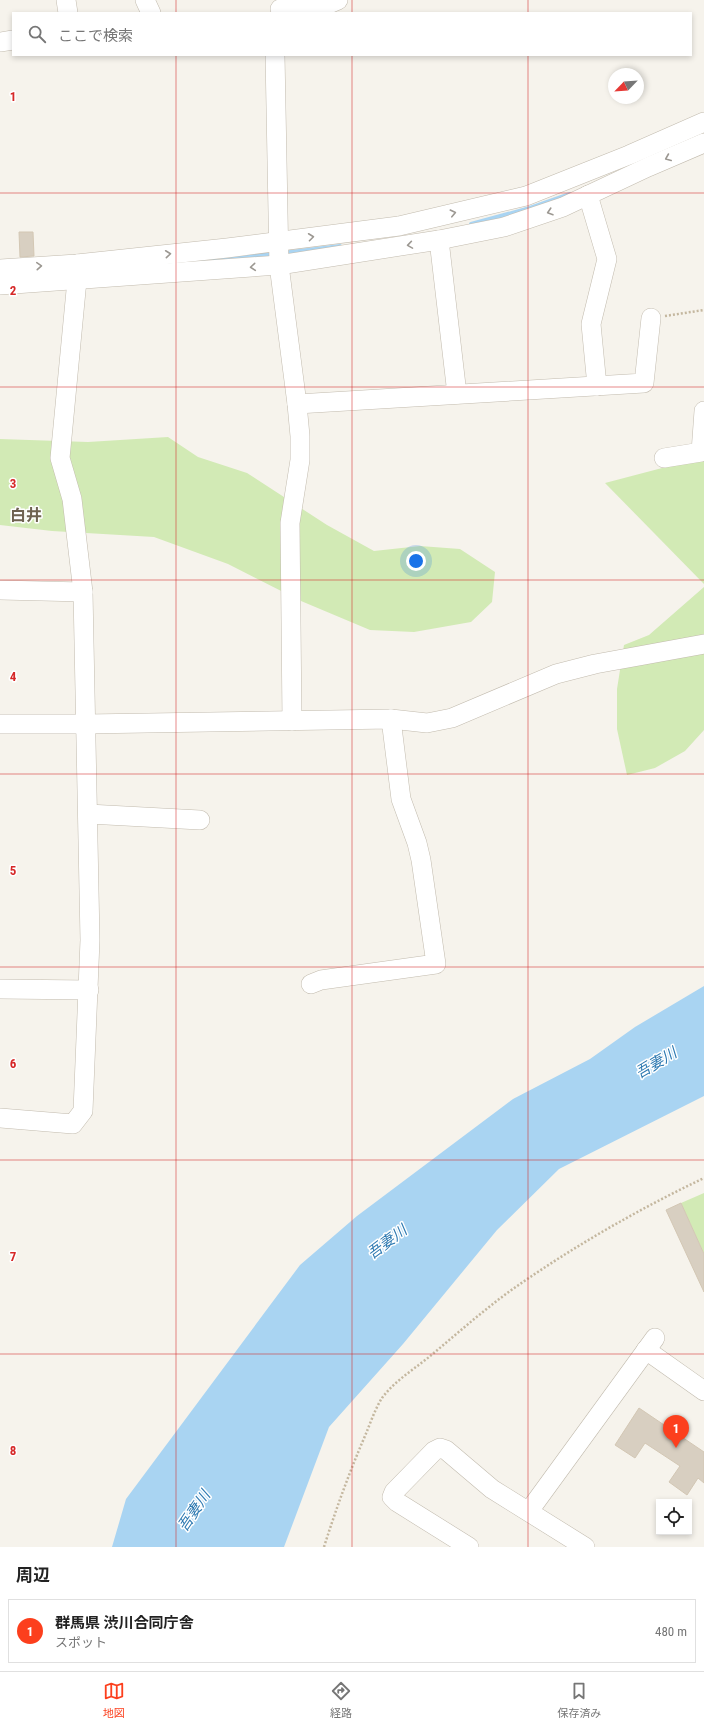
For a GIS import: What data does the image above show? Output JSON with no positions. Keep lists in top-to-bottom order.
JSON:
{
  "districts": ["白井"],
  "water": ["吾妻川"],
  "north": "bottom left",
  "page": {
    "search": "ここで検索",
    "pins": "1",
    "heading": "周辺",
    "list": [
      {
        "mark": "1",
        "name": "群馬県 渋川合同庁舎",
        "note": "スポット",
        "value": "480 m"
      }
    ],
    "nav": ["地図", "経路", "保存済み"]
  },
  "grid": {
    "rows": [
      "1",
      "2",
      "3",
      "4",
      "5",
      "6",
      "7",
      "8"
    ]
  }
}
